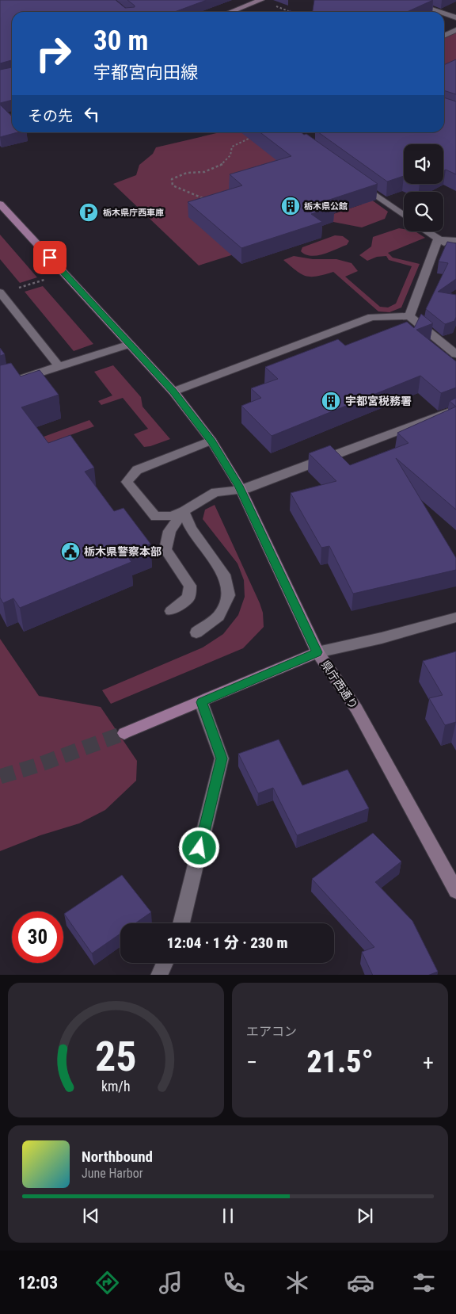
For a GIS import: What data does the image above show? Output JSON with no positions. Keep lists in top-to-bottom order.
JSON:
{
  "streets": {
    "main road": ["県庁西通り"]
  },
  "places": {
    "building": ["栃木県公館", "宇都宮税務署"],
    "parking": ["栃木県庁西車庫"],
    "public building": ["栃木県警察本部"]
  },
  "page": {
    "turn": ["30 m", "宇都宮向田線"],
    "then": "その先",
    "limit": "30",
    "trip": "12:04 · 1 分 · 230 m",
    "tile": "エアコン",
    "heat": ["−", "21.5°", "+"],
    "song": ["Northbound", "June Harbor"],
    "tabs": "12:03",
    "gauge": ["25", "km/h"]
  }
}
